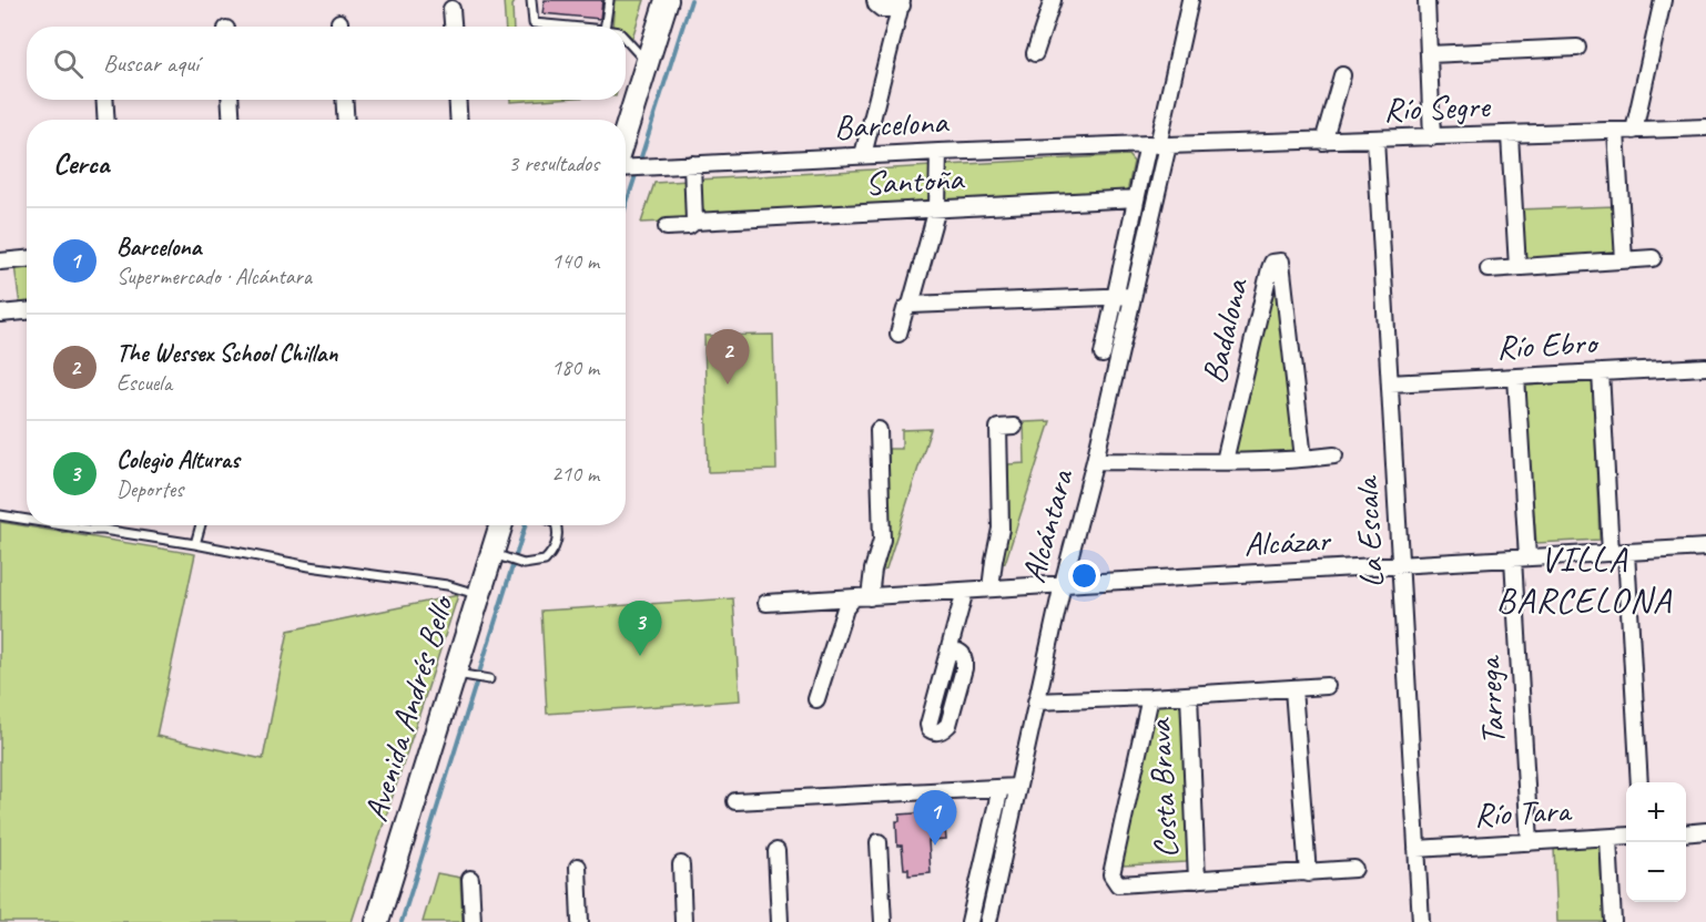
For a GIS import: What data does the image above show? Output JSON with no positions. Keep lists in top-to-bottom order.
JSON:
{
  "streets": {
    "main road": ["Avenida Andrés Bello"],
    "street": [
      "Río Segre",
      "Barcelona",
      "Santoña",
      "Badalona",
      "Río Ebro",
      "Alcántara",
      "La Escala",
      "Alcázar",
      "Tarrega",
      "Costa Brava",
      "Río Tara"
    ]
  },
  "crossings": [
    ["Río Segre", "Barcelona"],
    ["Río Segre", "Alcántara"],
    ["Río Segre", "La Escala"],
    ["Barcelona", "Alcántara"],
    ["Santoña", "Alcántara"],
    ["Río Ebro", "La Escala"],
    ["Río Ebro", "Tarrega"],
    ["Alcántara", "Alcázar"],
    ["La Escala", "Alcázar"],
    ["La Escala", "Río Tara"],
    ["Alcázar", "Tarrega"],
    ["Tarrega", "Río Tara"]
  ],
  "districts": ["VILLA BARCELONA"],
  "page": {
    "search": "Buscar aquí",
    "heading": ["Cerca", "3 resultados"],
    "list": [
      {
        "mark": "1",
        "name": "Barcelona",
        "note": "Supermercado · Alcántara",
        "value": "140 m"
      },
      {
        "mark": "2",
        "name": "The Wessex School Chillan",
        "note": "Escuela",
        "value": "180 m"
      },
      {
        "mark": "3",
        "name": "Colegio Alturas",
        "note": "Deportes",
        "value": "210 m"
      }
    ],
    "pins": ["2", "3", "1"],
    "map_buttons": ["+", "−"]
  }
}
